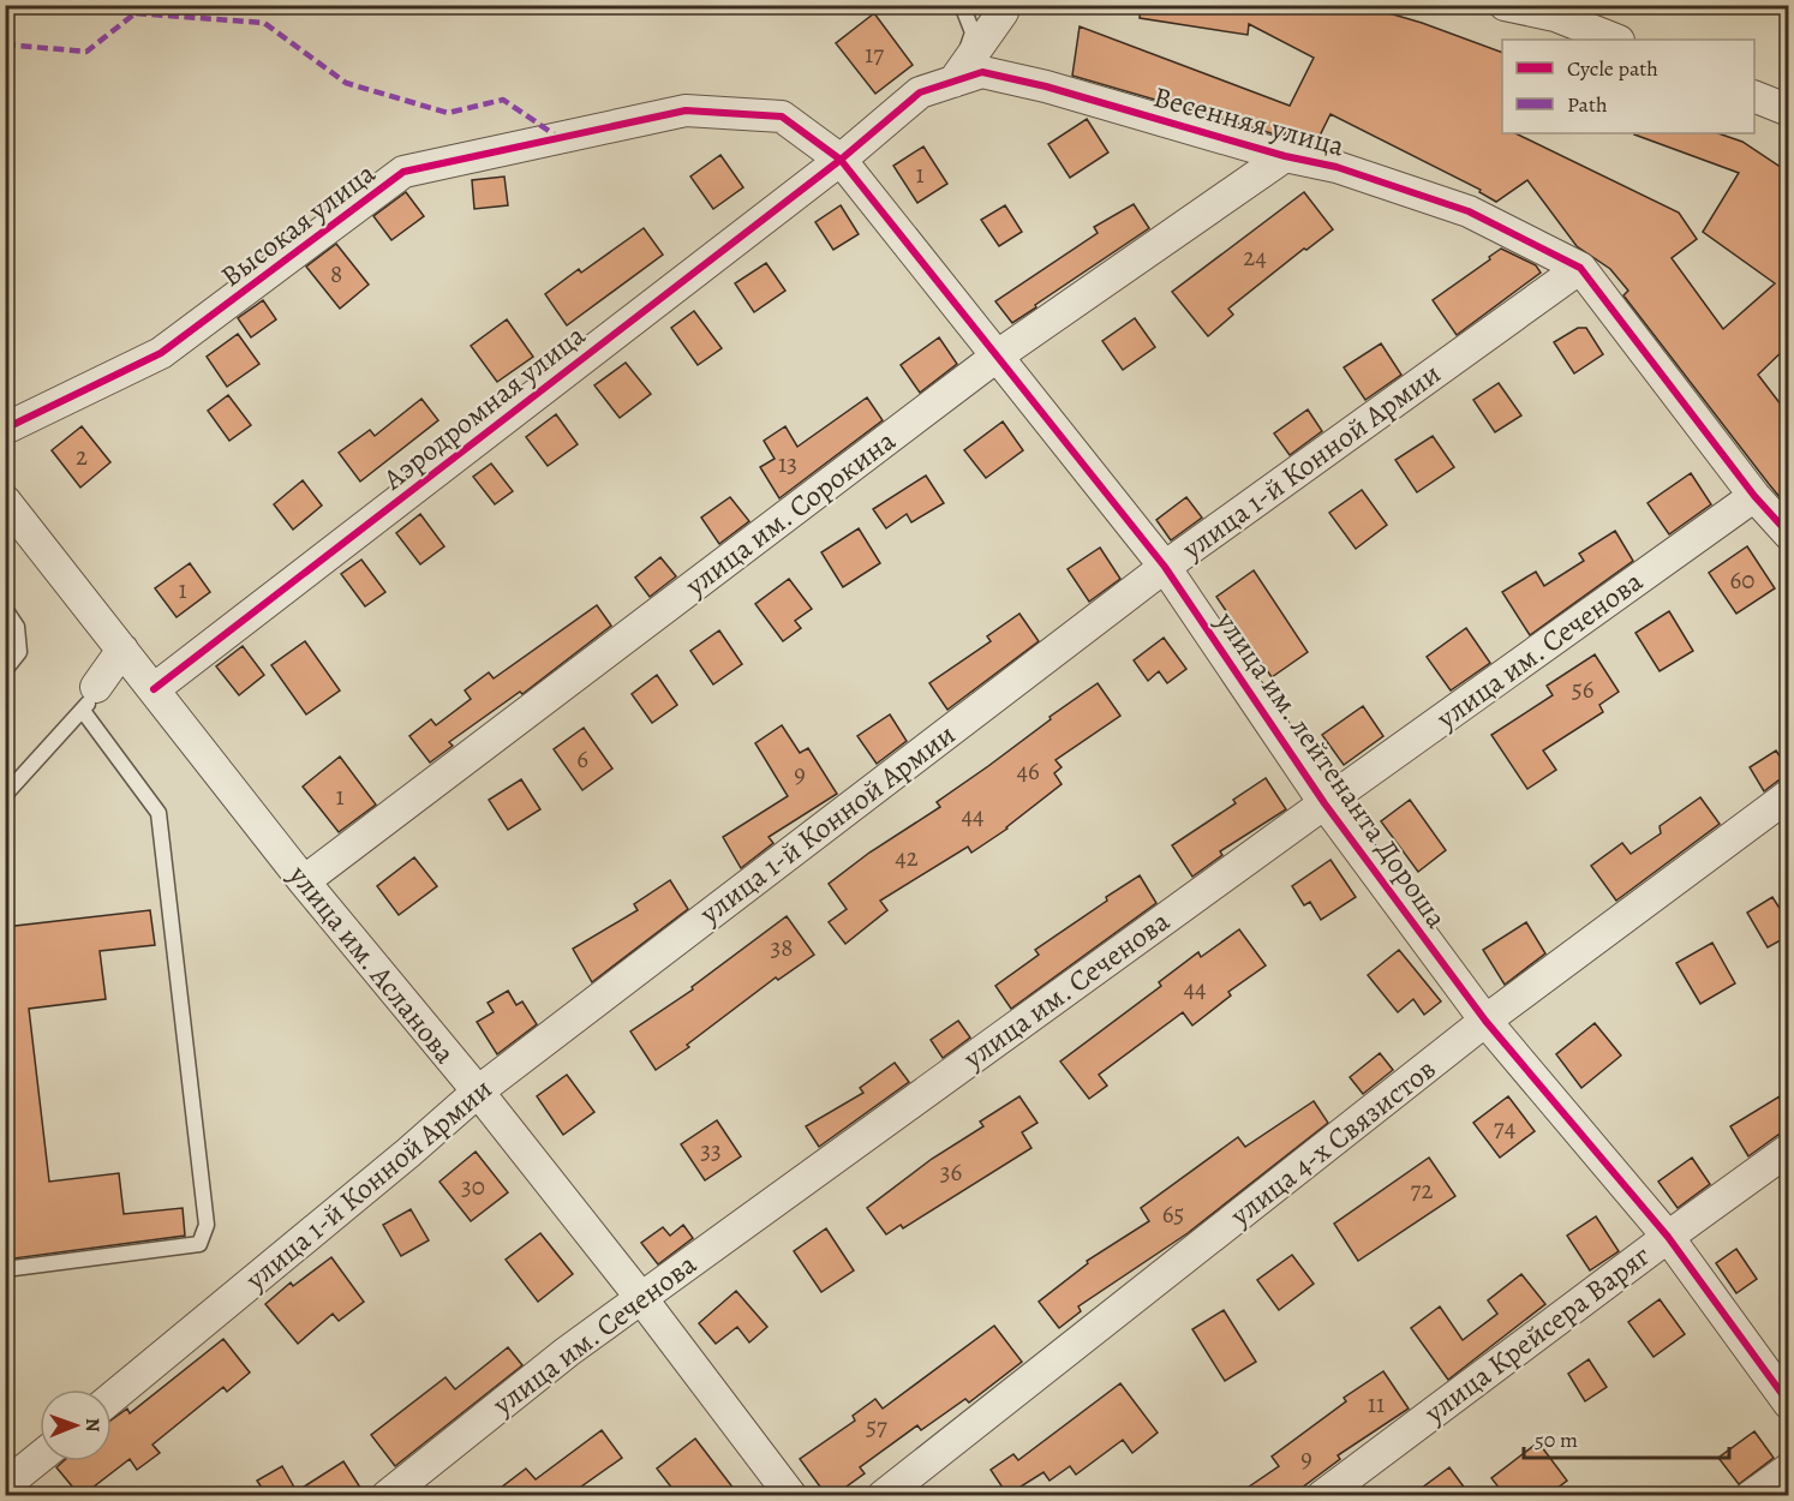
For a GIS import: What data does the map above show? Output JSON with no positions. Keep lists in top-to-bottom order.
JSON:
{
  "streets": {
    "street": [
      "Весенняя улица",
      "Высокая улица",
      "Аэродромная улица",
      "улица 1-й Конной Армии",
      "улица им. Сорокина",
      "улица им. Сеченова",
      "улица им. лейтенанта Дороша",
      "улица им. Асланова",
      "улица 4-х Связистов",
      "улица Крейсера Варяг"
    ]
  },
  "crossings": [
    ["Весенняя улица", "Высокая улица"],
    ["Весенняя улица", "Аэродромная улица"],
    ["Весенняя улица", "улица 1-й Конной Армии"],
    ["Весенняя улица", "улица им. Сорокина"],
    ["Весенняя улица", "улица им. Сеченова"],
    ["Весенняя улица", "улица им. лейтенанта Дороша"],
    ["Высокая улица", "Аэродромная улица"],
    ["Высокая улица", "улица им. лейтенанта Дороша"],
    ["Аэродромная улица", "улица им. лейтенанта Дороша"],
    ["Аэродромная улица", "улица им. Асланова"],
    ["улица 1-й Конной Армии", "улица им. лейтенанта Дороша"],
    ["улица 1-й Конной Армии", "улица им. Асланова"],
    ["улица им. Сорокина", "улица им. лейтенанта Дороша"],
    ["улица им. Сорокина", "улица им. Асланова"],
    ["улица им. Сеченова", "улица им. лейтенанта Дороша"],
    ["улица им. Сеченова", "улица им. Асланова"],
    ["улица им. лейтенанта Дороша", "улица 4-х Связистов"],
    ["улица им. лейтенанта Дороша", "улица Крейсера Варяг"]
  ],
  "house_numbers": [
    "17",
    "1",
    "24",
    "8",
    "2",
    "13",
    "60",
    "1",
    "56",
    "6",
    "46",
    "9",
    "1",
    "44",
    "42",
    "38",
    "44",
    "74",
    "33",
    "36",
    "30",
    "72",
    "65",
    "11",
    "57",
    "9"
  ],
  "legend": ["Cycle path", "Path"],
  "scale_bar": "50 m",
  "north": "right"
}
